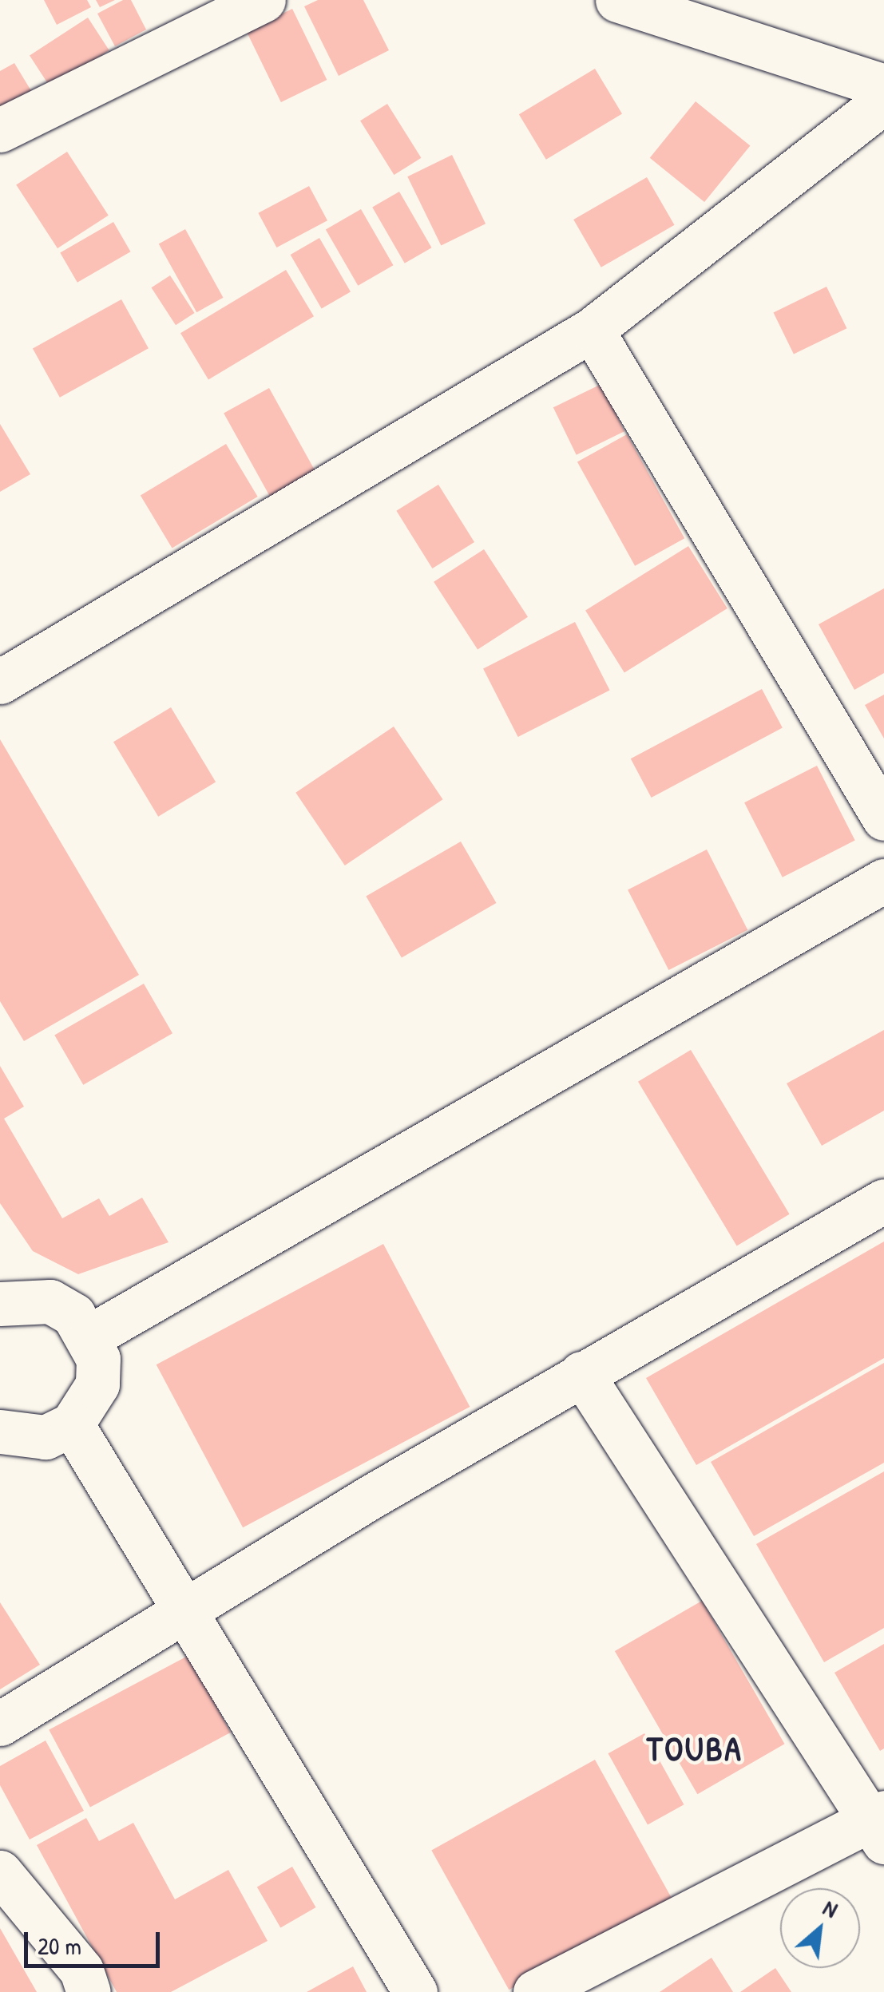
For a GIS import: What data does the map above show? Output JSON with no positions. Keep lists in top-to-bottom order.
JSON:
{
  "districts": ["TOUBA"],
  "scale_bar": "20 m",
  "north": "top right"
}
